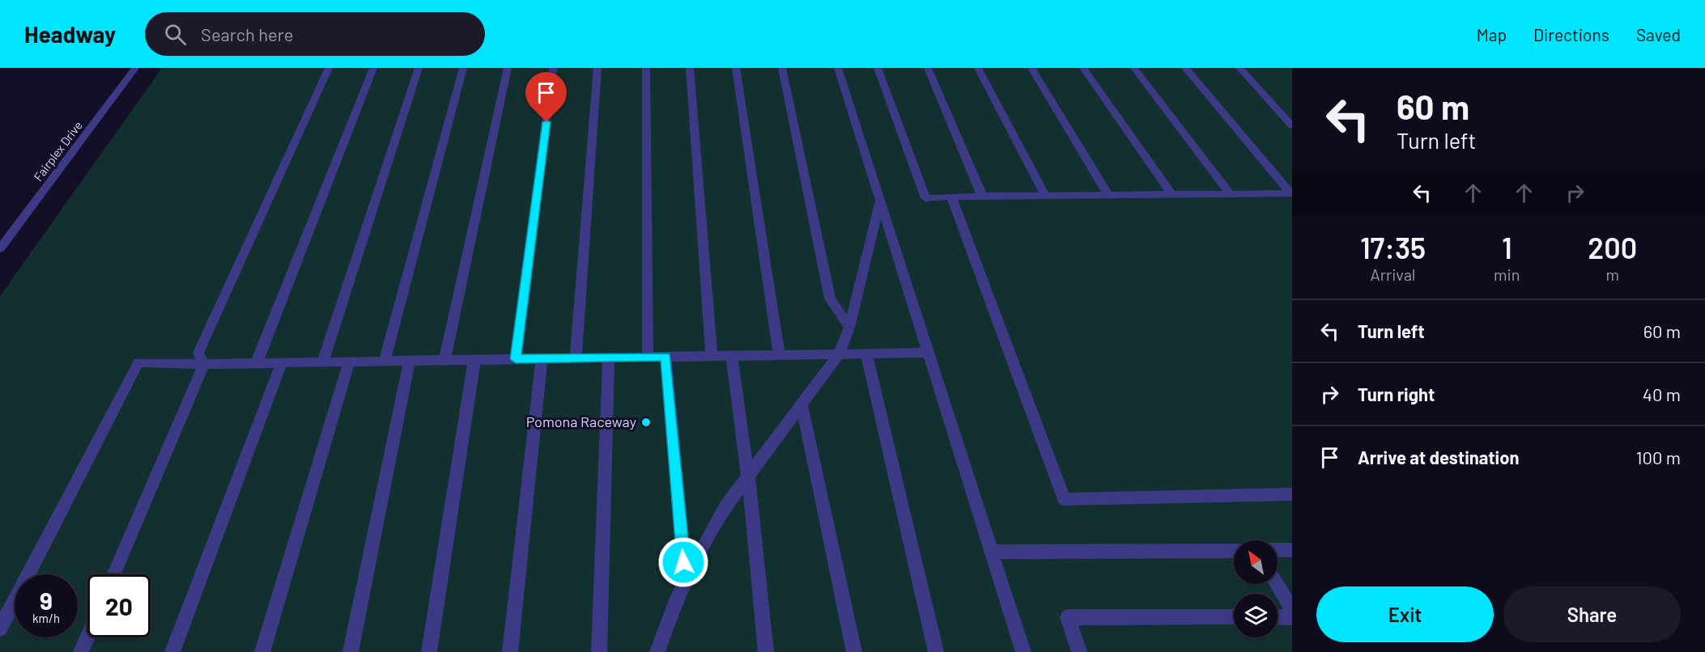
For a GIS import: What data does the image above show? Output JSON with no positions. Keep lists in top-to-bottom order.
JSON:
{
  "streets": {
    "street": ["Fairplex Drive"]
  },
  "places": ["Pomona Raceway"],
  "north": "top left",
  "page": {
    "header": "Headway",
    "search": "Search here",
    "nav": ["Map", "Directions", "Saved"],
    "turn": ["60 m", "Turn left"],
    "eta": [
      "17:35",
      "Arrival",
      "1",
      "min",
      "200",
      "m"
    ],
    "list": [
      {
        "name": "Turn left",
        "value": "60 m"
      },
      {
        "name": "Turn right",
        "value": "40 m"
      },
      {
        "name": "Arrive at destination",
        "value": "100 m"
      }
    ],
    "speed": "9 km/h",
    "limit": "20",
    "buttons": ["Exit", "Share"]
  }
}
